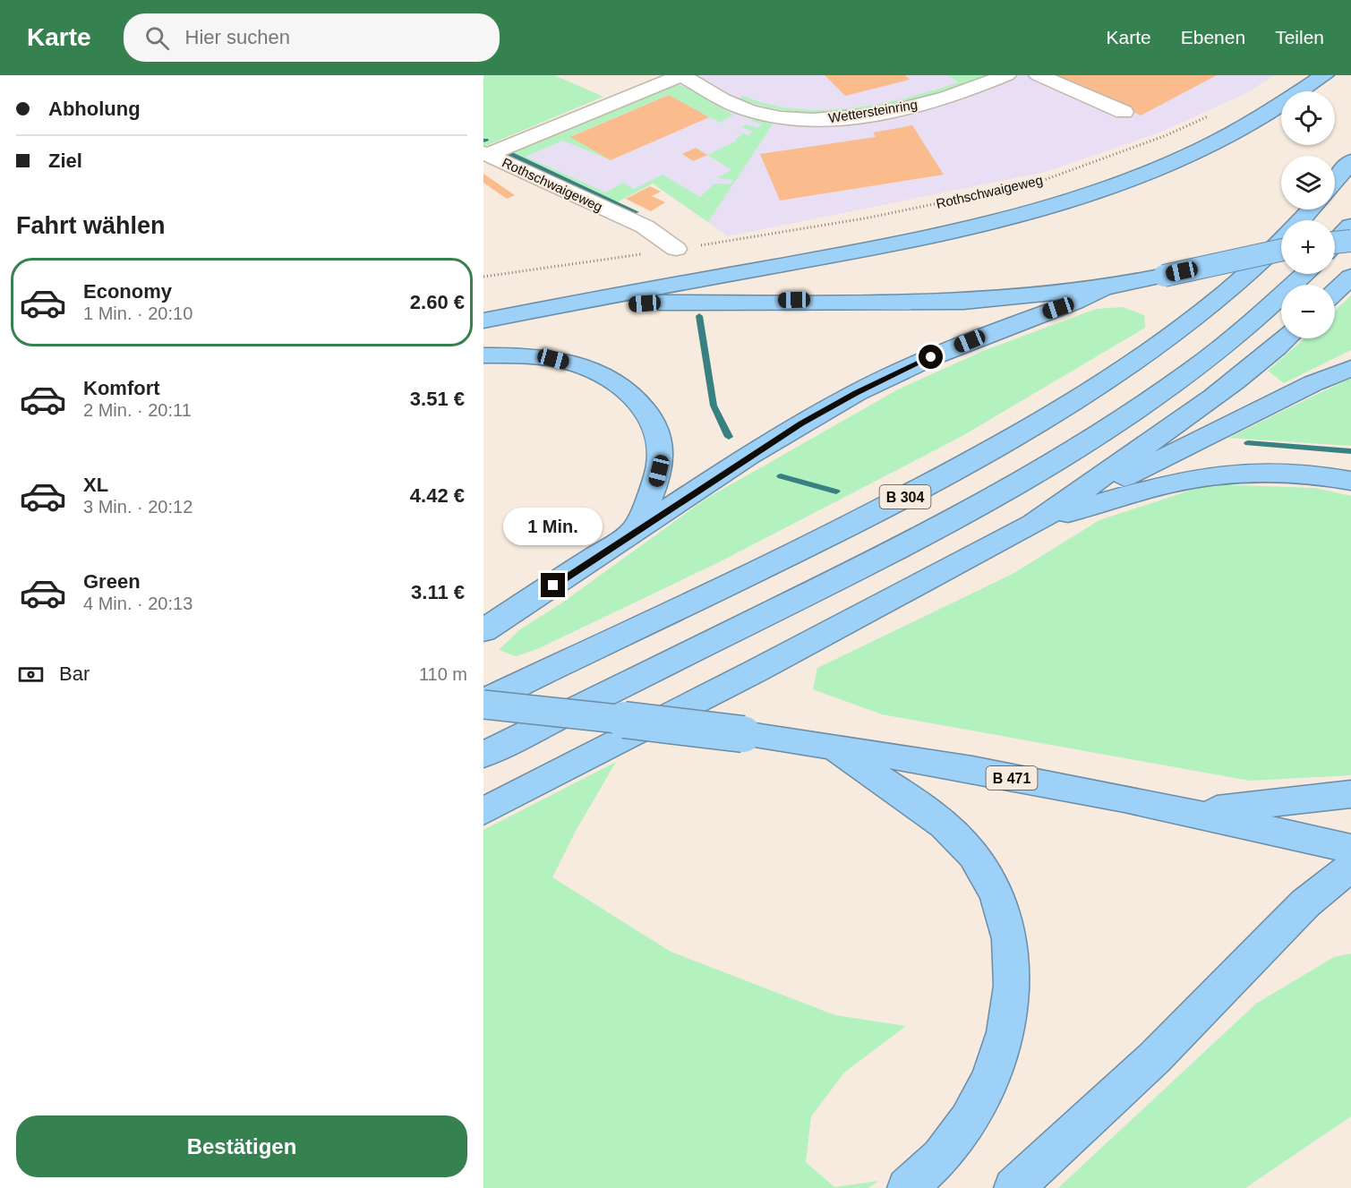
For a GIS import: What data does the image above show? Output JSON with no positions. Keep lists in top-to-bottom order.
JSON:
{
  "streets": {
    "highway": ["B 304", "B 471"],
    "street": ["Wettersteinring", "Rothschwaigeweg"]
  },
  "crossings": [
    ["B 304", "B 471"]
  ],
  "page": {
    "header": "Karte",
    "search": "Hier suchen",
    "nav": ["Karte", "Ebenen", "Teilen"],
    "banner": ["Abholung", "Ziel"],
    "map_buttons": ["+", "−"],
    "heading": "Fahrt wählen",
    "list": [
      {
        "name": "Economy",
        "note": "1 Min. · 20:10",
        "value": "2.60 €"
      },
      {
        "name": "Komfort",
        "note": "2 Min. · 20:11",
        "value": "3.51 €"
      },
      {
        "name": "XL",
        "note": "3 Min. · 20:12",
        "value": "4.42 €"
      },
      {
        "name": "Green",
        "note": "4 Min. · 20:13",
        "value": "3.11 €"
      }
    ],
    "bubble": "1 Min.",
    "pay": ["Bar", "110 m"],
    "buttons": "Bestätigen"
  }
}
